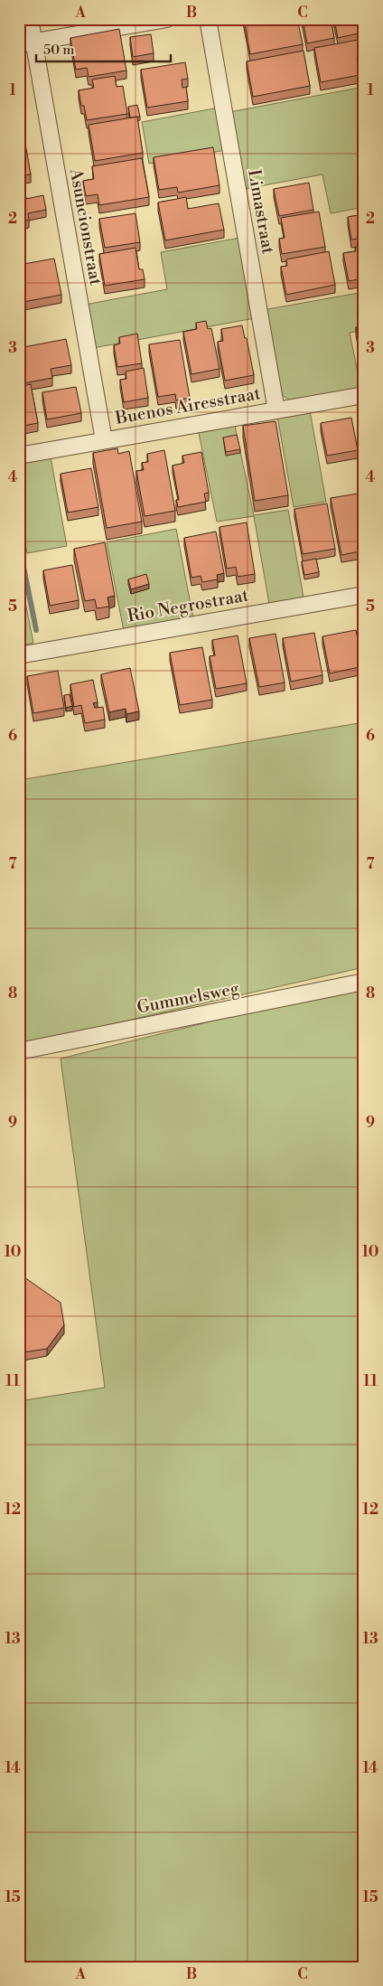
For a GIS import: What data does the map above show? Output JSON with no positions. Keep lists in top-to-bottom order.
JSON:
{
  "streets": {
    "street": [
      "Limastraat",
      "Asuncionstraat",
      "Buenos Airesstraat",
      "Rio Negrostraat",
      "Gummelsweg"
    ]
  },
  "crossings": [
    ["Limastraat", "Buenos Airesstraat"],
    ["Asuncionstraat", "Buenos Airesstraat"]
  ],
  "scale_bar": "50 m",
  "grid": {
    "columns": ["A", "B", "C"],
    "rows": [
      "1",
      "2",
      "3",
      "4",
      "5",
      "6",
      "7",
      "8",
      "9",
      "10",
      "11",
      "12",
      "13",
      "14",
      "15"
    ]
  }
}
